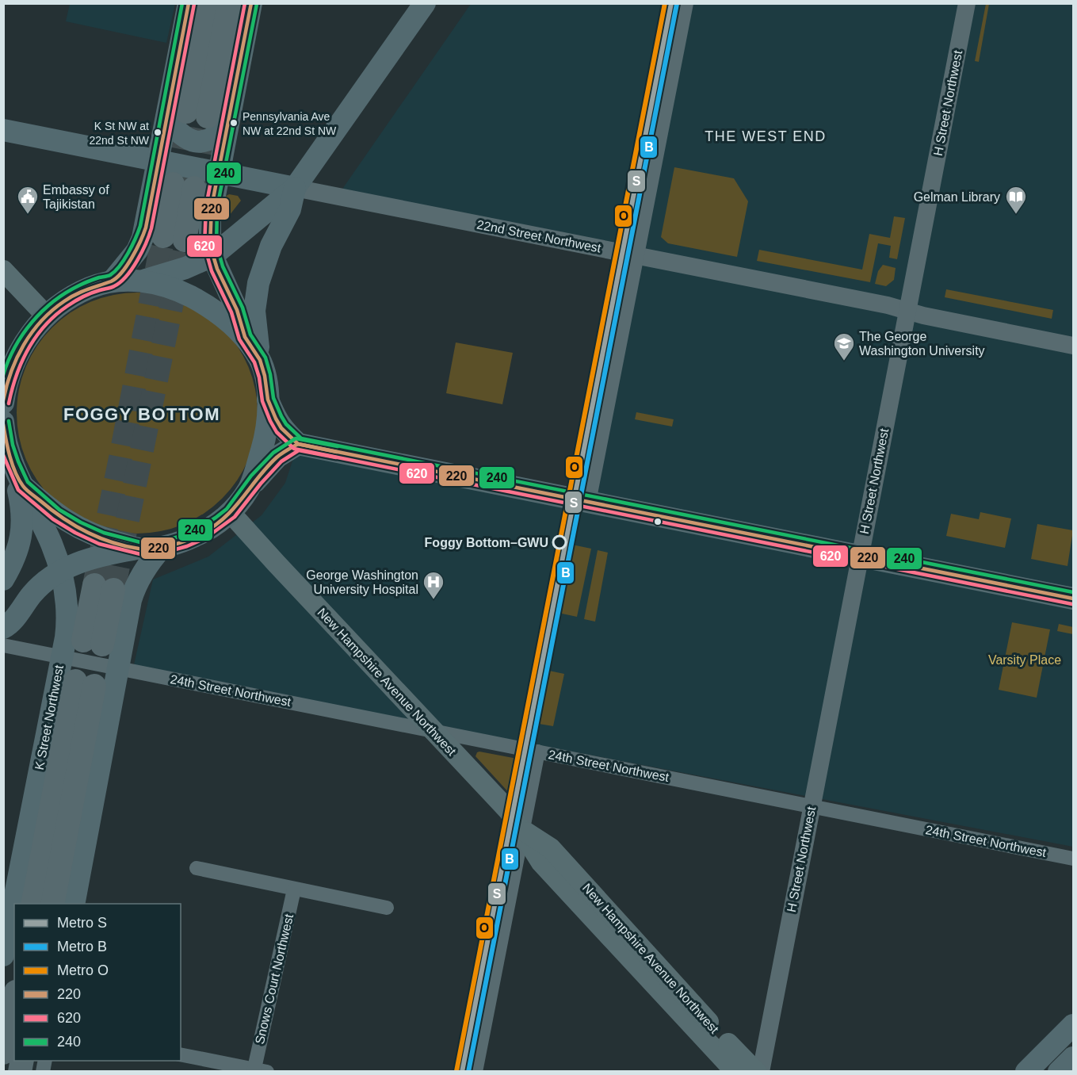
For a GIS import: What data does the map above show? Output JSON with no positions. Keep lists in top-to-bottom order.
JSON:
{
  "streets": {
    "highway": ["K Street Northwest"],
    "main road": ["22nd Street Northwest", "New Hampshire Avenue Northwest"],
    "street": ["H Street Northwest", "24th Street Northwest", "Snows Court Northwest"]
  },
  "crossings": [
    ["H Street Northwest", "22nd Street Northwest"],
    ["H Street Northwest", "24th Street Northwest"],
    ["New Hampshire Avenue Northwest", "24th Street Northwest"],
    ["24th Street Northwest", "K Street Northwest"]
  ],
  "districts": ["THE WEST END", "FOGGY BOTTOM"],
  "parks": ["Varsity Place"],
  "places": {
    "other": ["Pennsylvania Ave NW at 22nd St NW", "K St NW at 22nd St NW", "Foggy Bottom–GWU"],
    "public building": ["Embassy of Tajikistan"],
    "library": ["Gelman Library"],
    "school or university": ["The George Washington University"],
    "hospital": ["George Washington University Hospital"]
  },
  "lines": [
    "metro line S",
    "metro line O",
    "transit line 220",
    "transit line 620",
    "transit line 240",
    "metro line B"
  ],
  "legend": [
    "Metro S",
    "Metro B",
    "Metro O",
    "220",
    "620",
    "240"
  ]
}
